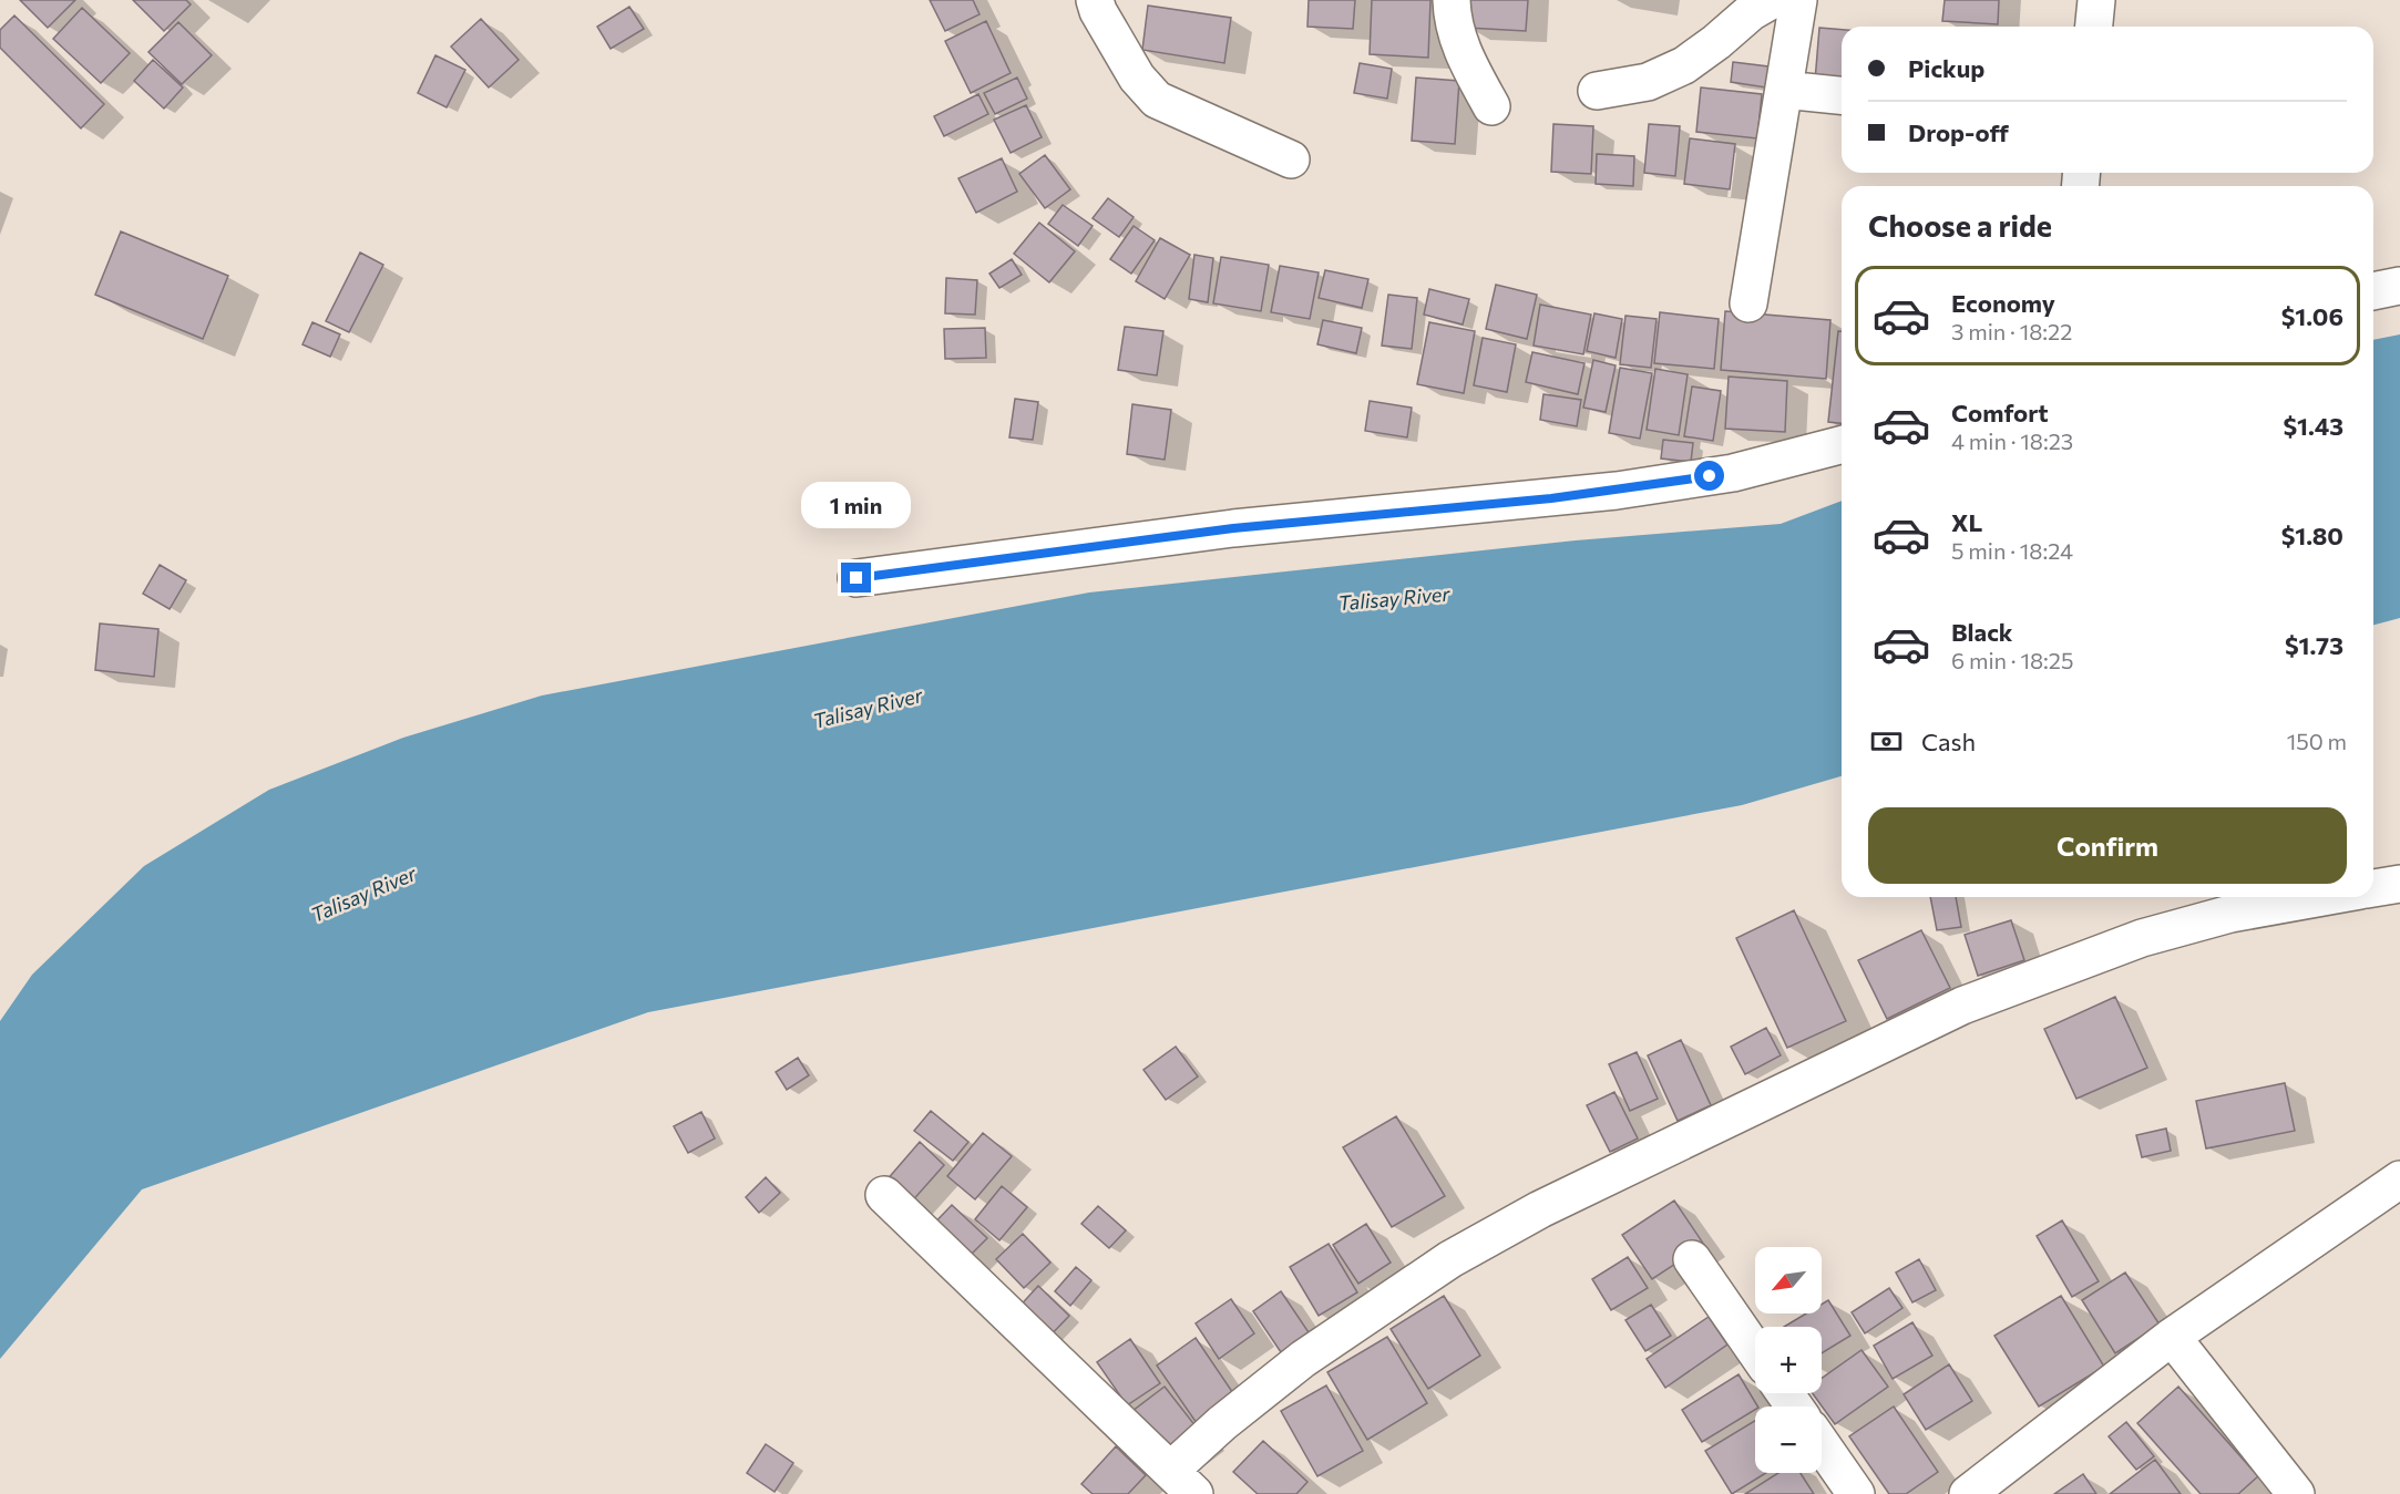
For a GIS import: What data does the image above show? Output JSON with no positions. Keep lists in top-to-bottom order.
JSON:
{
  "water": ["Talisay River"],
  "north": "bottom left",
  "page": {
    "banner": ["Pickup", "Drop-off"],
    "heading": "Choose a ride",
    "list": [
      {
        "name": "Economy",
        "note": "3 min · 18:22",
        "value": "$1.06"
      },
      {
        "name": "Comfort",
        "note": "4 min · 18:23",
        "value": "$1.43"
      },
      {
        "name": "XL",
        "note": "5 min · 18:24",
        "value": "$1.80"
      },
      {
        "name": "Black",
        "note": "6 min · 18:25",
        "value": "$1.73"
      }
    ],
    "bubble": "1 min",
    "pay": ["Cash", "150 m"],
    "buttons": "Confirm",
    "map_buttons": ["+", "−"]
  }
}
